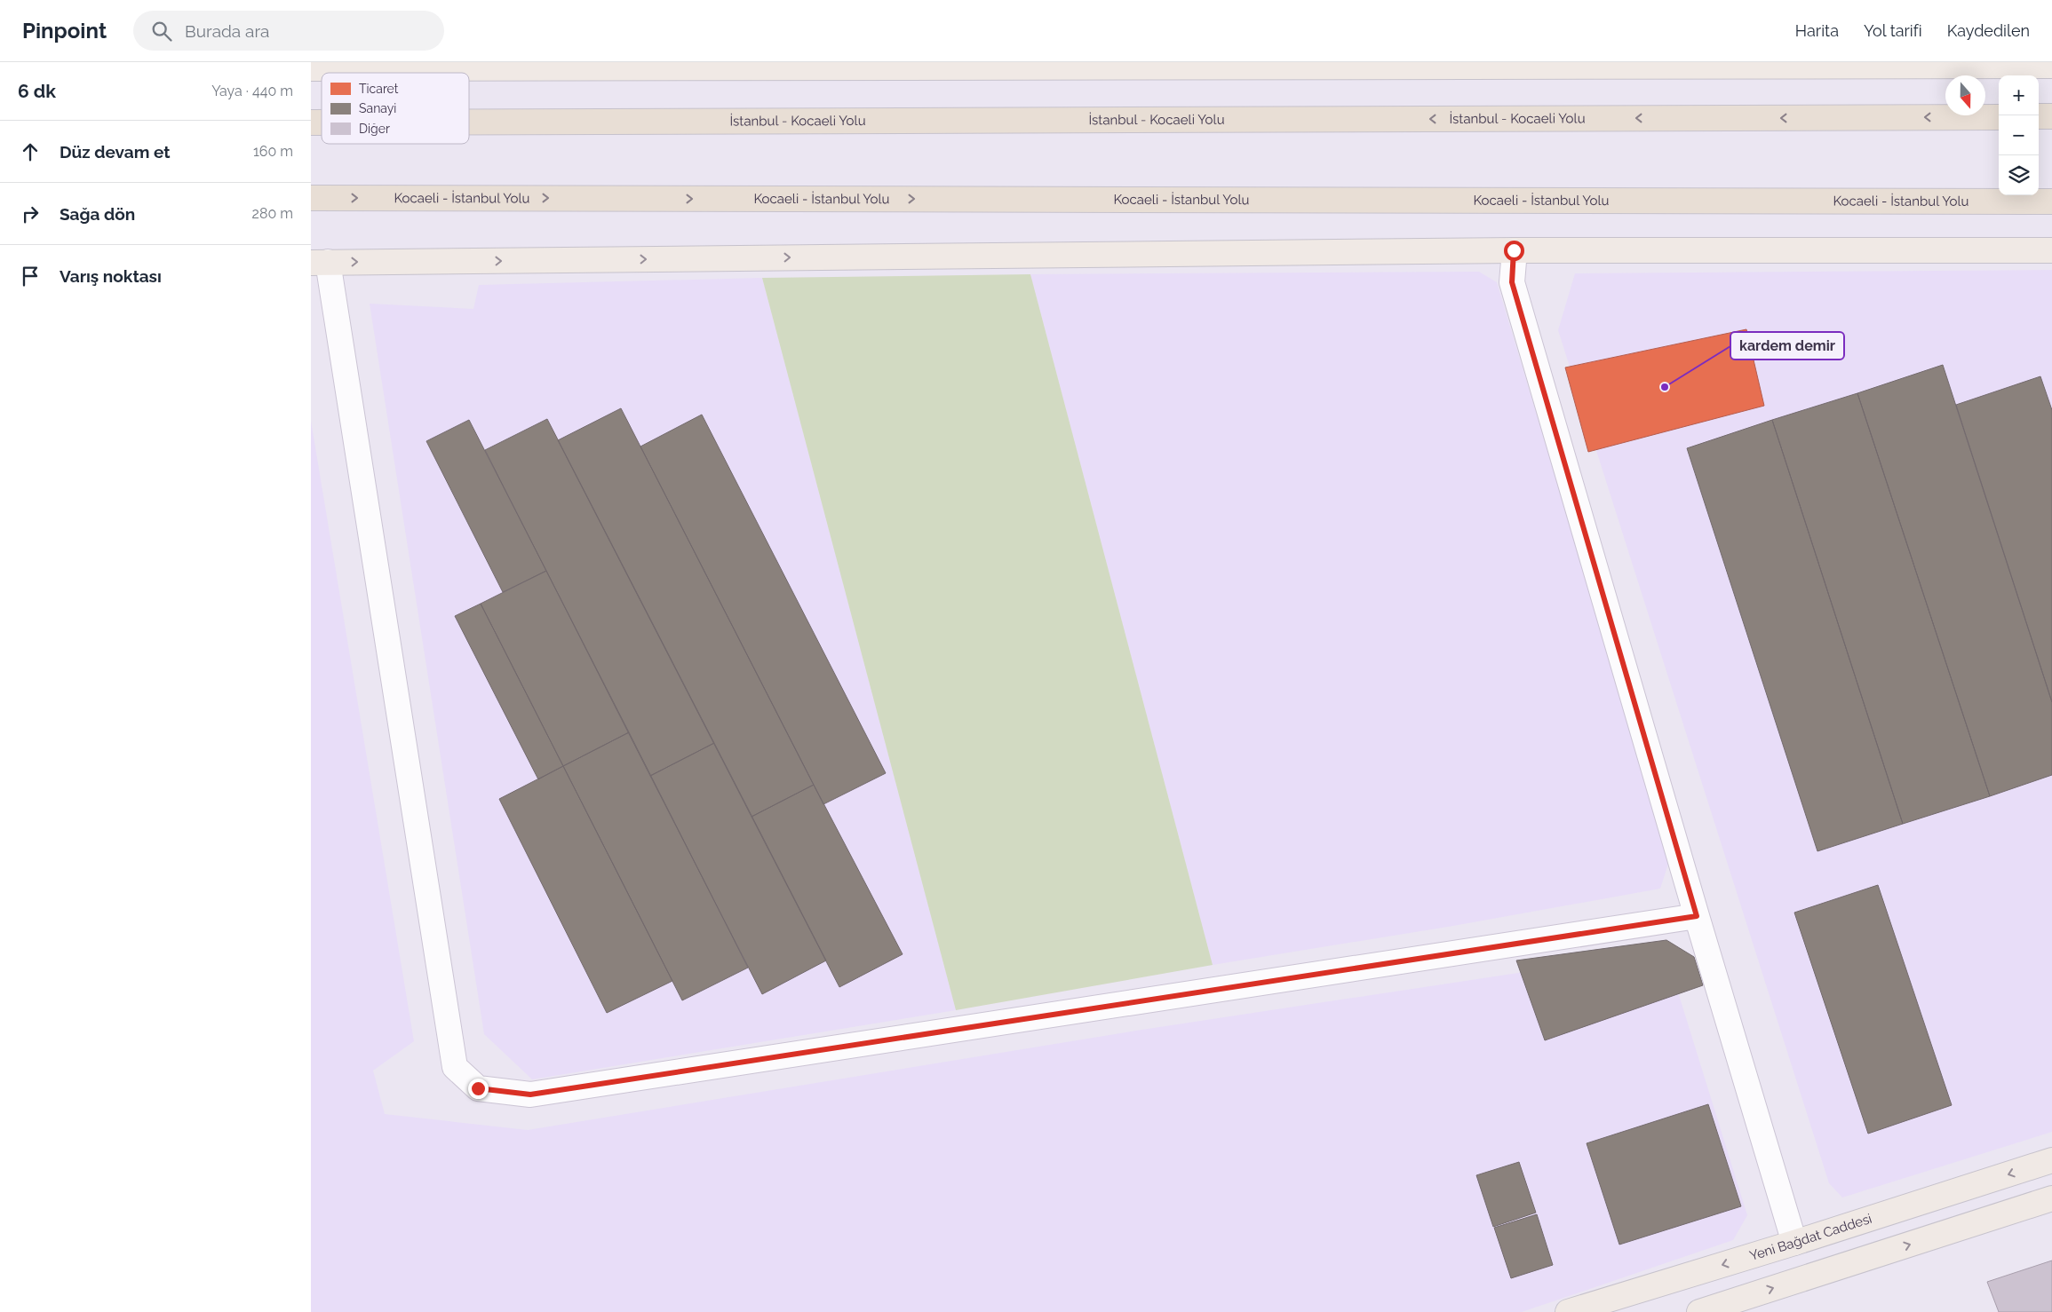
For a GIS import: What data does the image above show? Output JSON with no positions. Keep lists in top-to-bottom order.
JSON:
{
  "streets": {
    "highway": ["İstanbul - Kocaeli Yolu", "Kocaeli - İstanbul Yolu"],
    "main road": ["Yeni Bağdat Caddesi"]
  },
  "one_way": ["İstanbul - Kocaeli Yolu", "Kocaeli - İstanbul Yolu"],
  "places": ["kardem demir"],
  "legend": ["Ticaret", "Sanayi", "Diğer"],
  "north": "bottom",
  "page": {
    "header": "Pinpoint",
    "search": "Burada ara",
    "nav": ["Harita", "Yol tarifi", "Kaydedilen"],
    "heading": ["6 dk", "Yaya · 440 m"],
    "map_buttons": ["+", "−"],
    "list": [
      ["Düz devam et", "160 m"],
      ["Sağa dön", "280 m"],
      "Varış noktası"
    ]
  }
}
